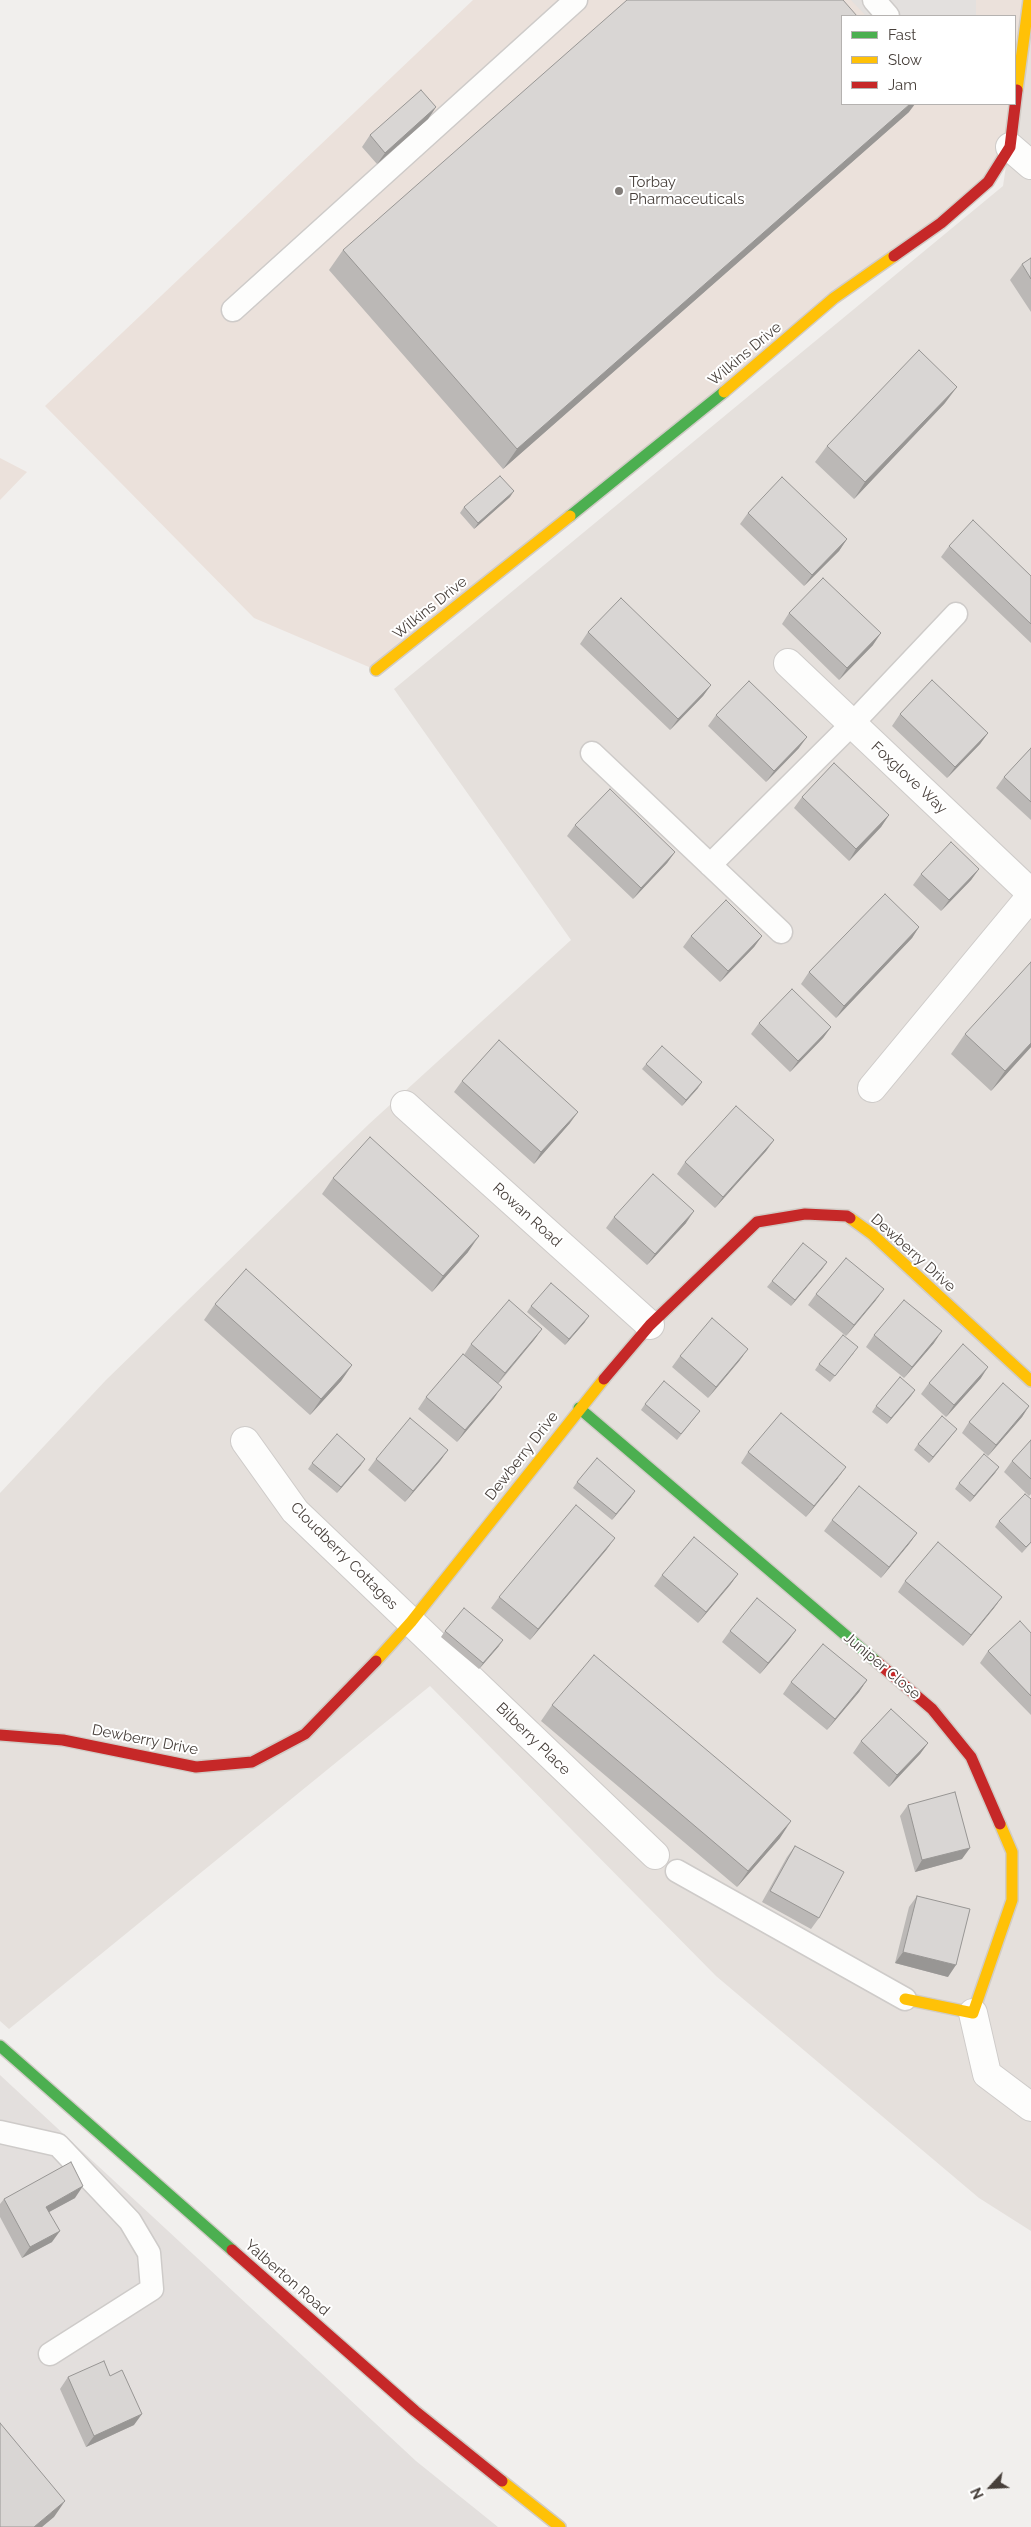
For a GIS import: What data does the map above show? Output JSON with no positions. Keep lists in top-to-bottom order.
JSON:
{
  "streets": {
    "street": [
      "Wilkins Drive",
      "Foxglove Way",
      "Rowan Road",
      "Dewberry Drive",
      "Cloudberry Cottages",
      "Juniper Close",
      "Bilberry Place",
      "Yalberton Road"
    ]
  },
  "crossings": [
    ["Rowan Road", "Dewberry Drive"],
    ["Dewberry Drive", "Cloudberry Cottages"],
    ["Dewberry Drive", "Juniper Close"],
    ["Dewberry Drive", "Bilberry Place"],
    ["Cloudberry Cottages", "Bilberry Place"]
  ],
  "places": ["Torbay Pharmaceuticals"],
  "legend": ["Fast", "Slow", "Jam"],
  "north": "bottom left"
}
